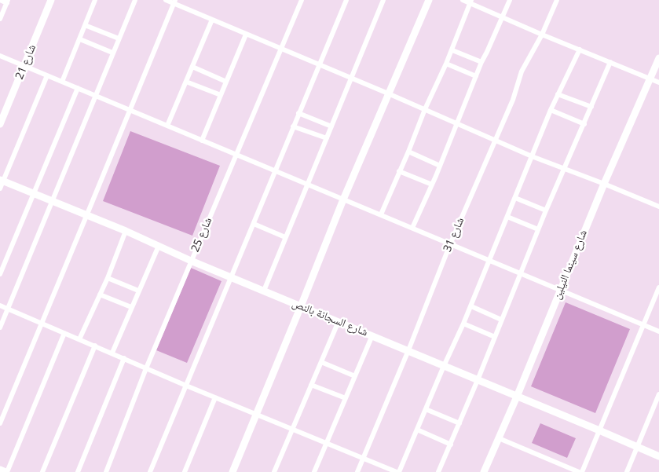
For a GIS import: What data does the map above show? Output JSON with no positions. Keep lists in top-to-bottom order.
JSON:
{
  "streets": {
    "street": [
      "شارع 21",
      "شارع 25",
      "شارع 31",
      "شارع سينما النيلين",
      "شارع السجانة بالنص"
    ]
  },
  "crossings": [
    ["شارع 25", "شارع السجانة بالنص"],
    ["شارع 31", "شارع السجانة بالنص"],
    ["شارع سينما النيلين", "شارع السجانة بالنص"]
  ]
}
